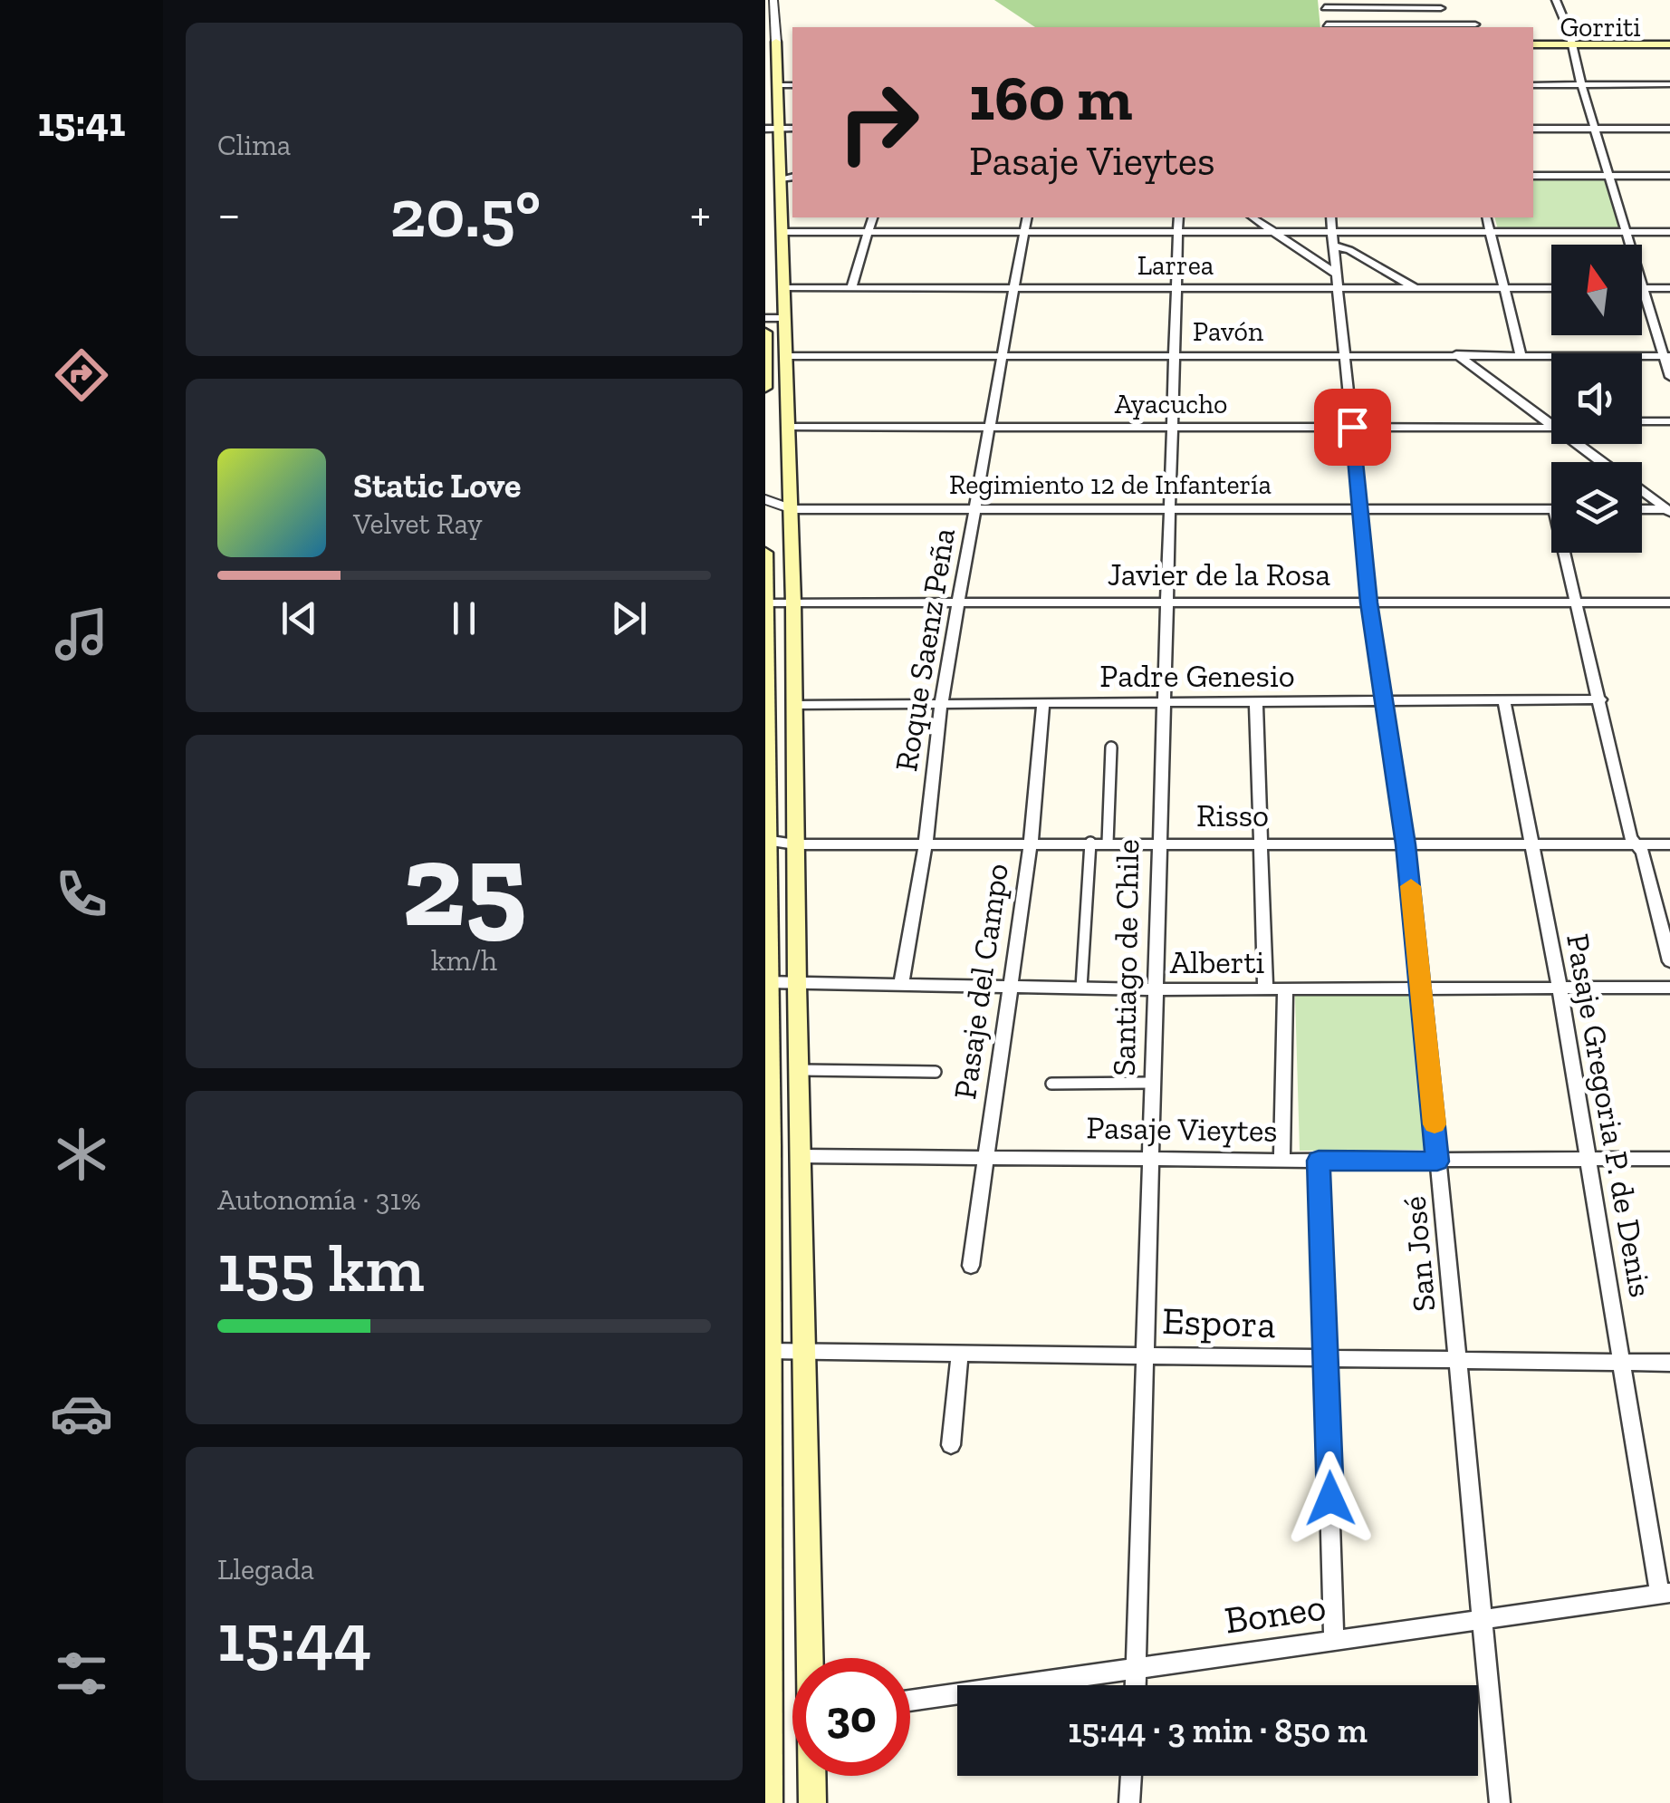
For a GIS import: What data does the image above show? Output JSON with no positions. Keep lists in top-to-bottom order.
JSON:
{
  "streets": {
    "main road": ["Gorriti"],
    "street": [
      "Larrea",
      "Pavón",
      "Ayacucho",
      "Regimiento 12 de Infantería",
      "Javier de la Rosa",
      "Roque Saenz Peña",
      "Padre Genesio",
      "Risso",
      "Santiago de Chile",
      "Alberti",
      "Pasaje del Campo",
      "Pasaje Gregoria P. de Denis",
      "Pasaje Vieytes",
      "San José",
      "Espora",
      "Boneo"
    ]
  },
  "crossings": [
    ["Larrea", "Roque Saenz Peña"],
    ["Larrea", "Santiago de Chile"],
    ["Larrea", "San José"],
    ["Pavón", "Roque Saenz Peña"],
    ["Pavón", "Santiago de Chile"],
    ["Pavón", "San José"],
    ["Ayacucho", "Roque Saenz Peña"],
    ["Ayacucho", "Santiago de Chile"],
    ["Ayacucho", "San José"],
    ["Regimiento 12 de Infantería", "Roque Saenz Peña"],
    ["Regimiento 12 de Infantería", "Santiago de Chile"],
    ["Regimiento 12 de Infantería", "San José"],
    ["Javier de la Rosa", "Roque Saenz Peña"],
    ["Javier de la Rosa", "Santiago de Chile"],
    ["Javier de la Rosa", "San José"],
    ["Roque Saenz Peña", "Padre Genesio"],
    ["Roque Saenz Peña", "Risso"],
    ["Roque Saenz Peña", "Alberti"],
    ["Padre Genesio", "Santiago de Chile"],
    ["Padre Genesio", "Pasaje del Campo"],
    ["Padre Genesio", "Pasaje Gregoria P. de Denis"],
    ["Padre Genesio", "San José"],
    ["Risso", "Santiago de Chile"],
    ["Risso", "Pasaje del Campo"],
    ["Risso", "Pasaje Gregoria P. de Denis"],
    ["Risso", "San José"],
    ["Santiago de Chile", "Alberti"],
    ["Santiago de Chile", "Pasaje Vieytes"],
    ["Santiago de Chile", "Espora"],
    ["Santiago de Chile", "Boneo"],
    ["Alberti", "Pasaje del Campo"],
    ["Alberti", "Pasaje Gregoria P. de Denis"],
    ["Alberti", "San José"],
    ["Pasaje del Campo", "Pasaje Vieytes"],
    ["Pasaje Gregoria P. de Denis", "Pasaje Vieytes"],
    ["Pasaje Gregoria P. de Denis", "Espora"],
    ["Pasaje Gregoria P. de Denis", "Boneo"],
    ["Pasaje Vieytes", "San José"],
    ["San José", "Espora"],
    ["San José", "Boneo"]
  ],
  "north": "top",
  "page": {
    "tabs": "15:41",
    "tile": [
      "Clima",
      ["25", "km/h"],
      ["Autonomía · 31%", "155 km"],
      ["Llegada", "15:44"]
    ],
    "turn": ["160 m", "Pasaje Vieytes"],
    "heat": ["−", "20.5°", "+"],
    "song": ["Static Love", "Velvet Ray"],
    "limit": "30",
    "trip": "15:44 · 3 min · 850 m"
  }
}
